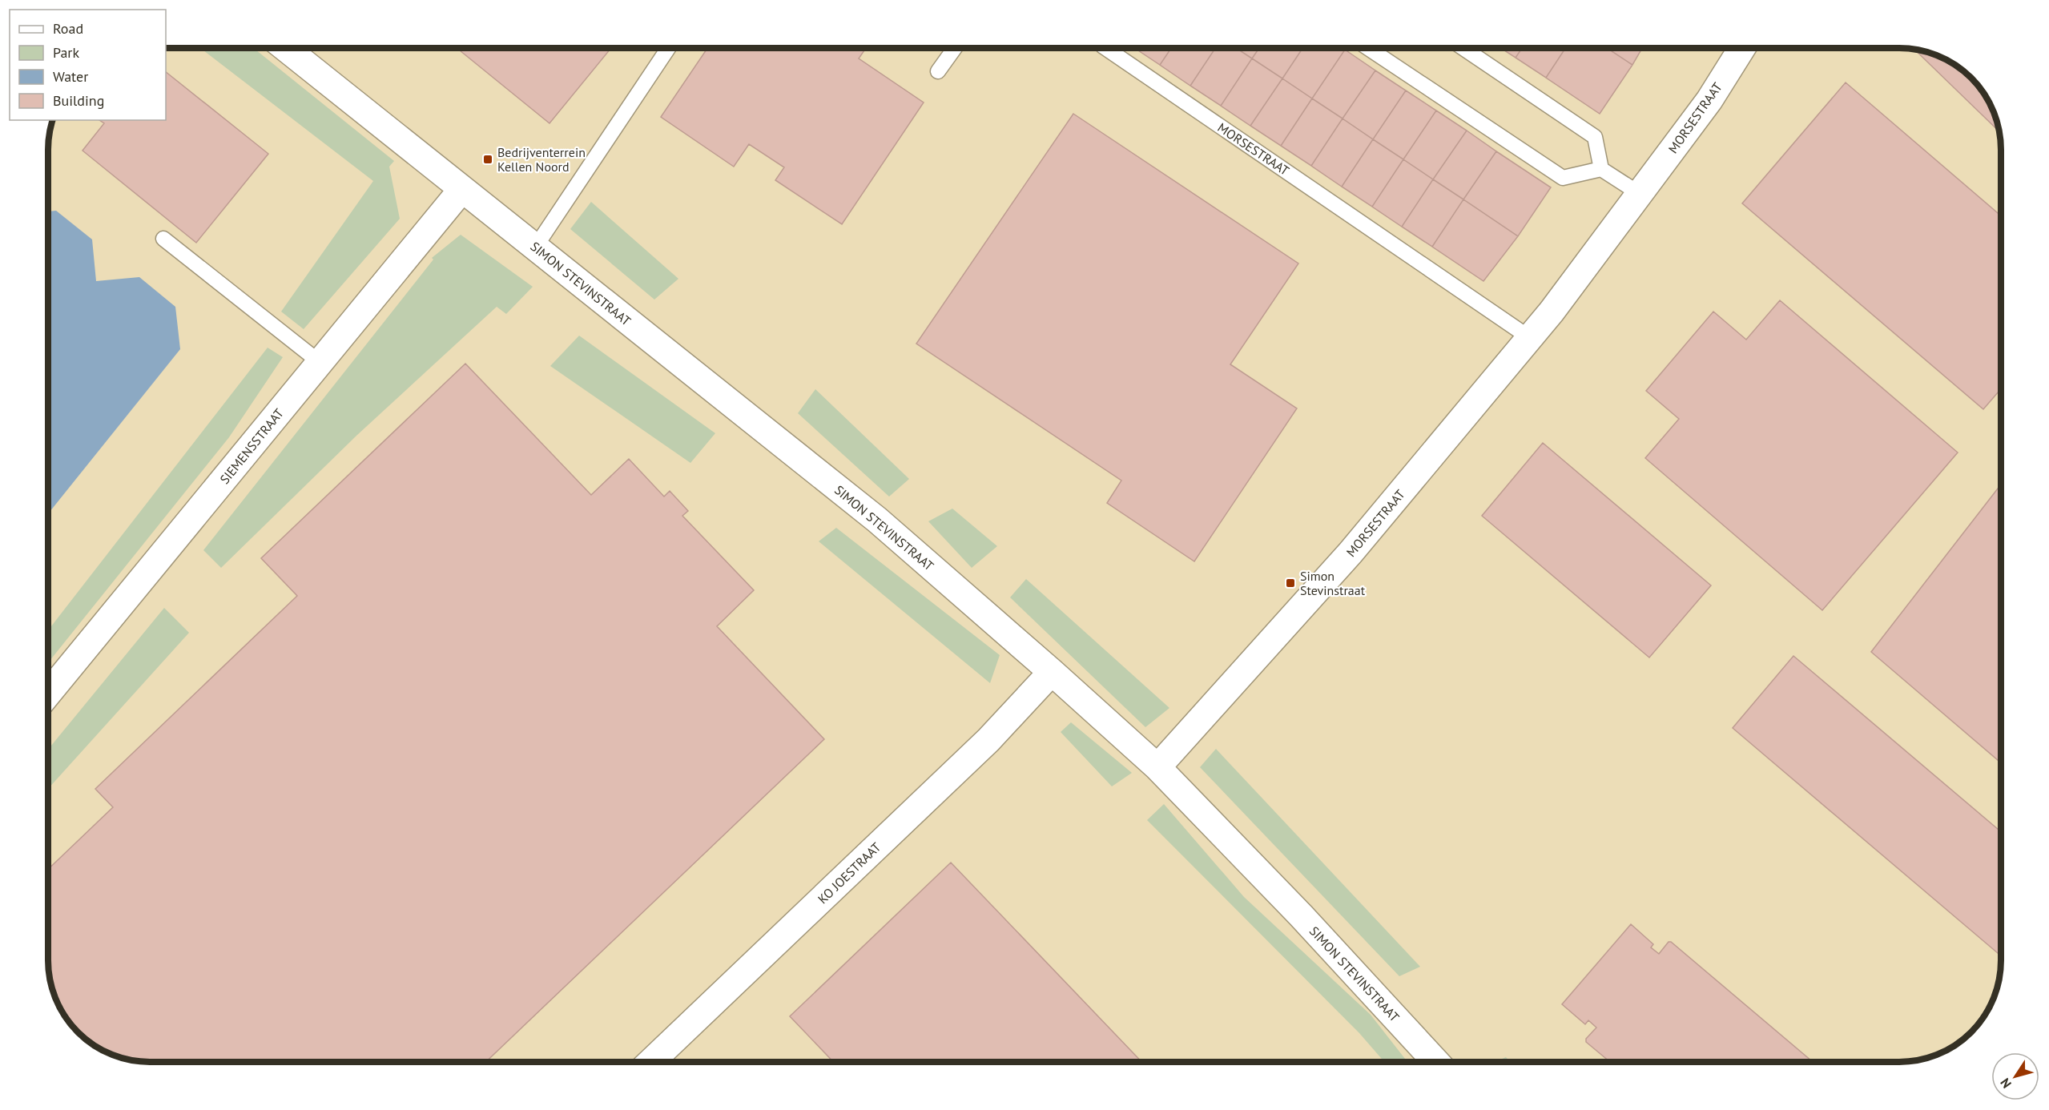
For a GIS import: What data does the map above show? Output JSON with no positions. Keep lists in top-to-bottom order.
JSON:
{
  "streets": {
    "street": [
      "MORSESTRAAT",
      "SIMON STEVINSTRAAT",
      "SIEMENSSTRAAT",
      "KO JOESTRAAT"
    ]
  },
  "crossings": [
    ["MORSESTRAAT", "SIMON STEVINSTRAAT"],
    ["SIMON STEVINSTRAAT", "SIEMENSSTRAAT"],
    ["SIMON STEVINSTRAAT", "KO JOESTRAAT"]
  ],
  "places": {
    "transit": ["Bedrijventerrein Kellen Noord", "Simon Stevinstraat"]
  },
  "legend": [
    "Road",
    "Park",
    "Water",
    "Building"
  ],
  "north": "bottom left"
}
